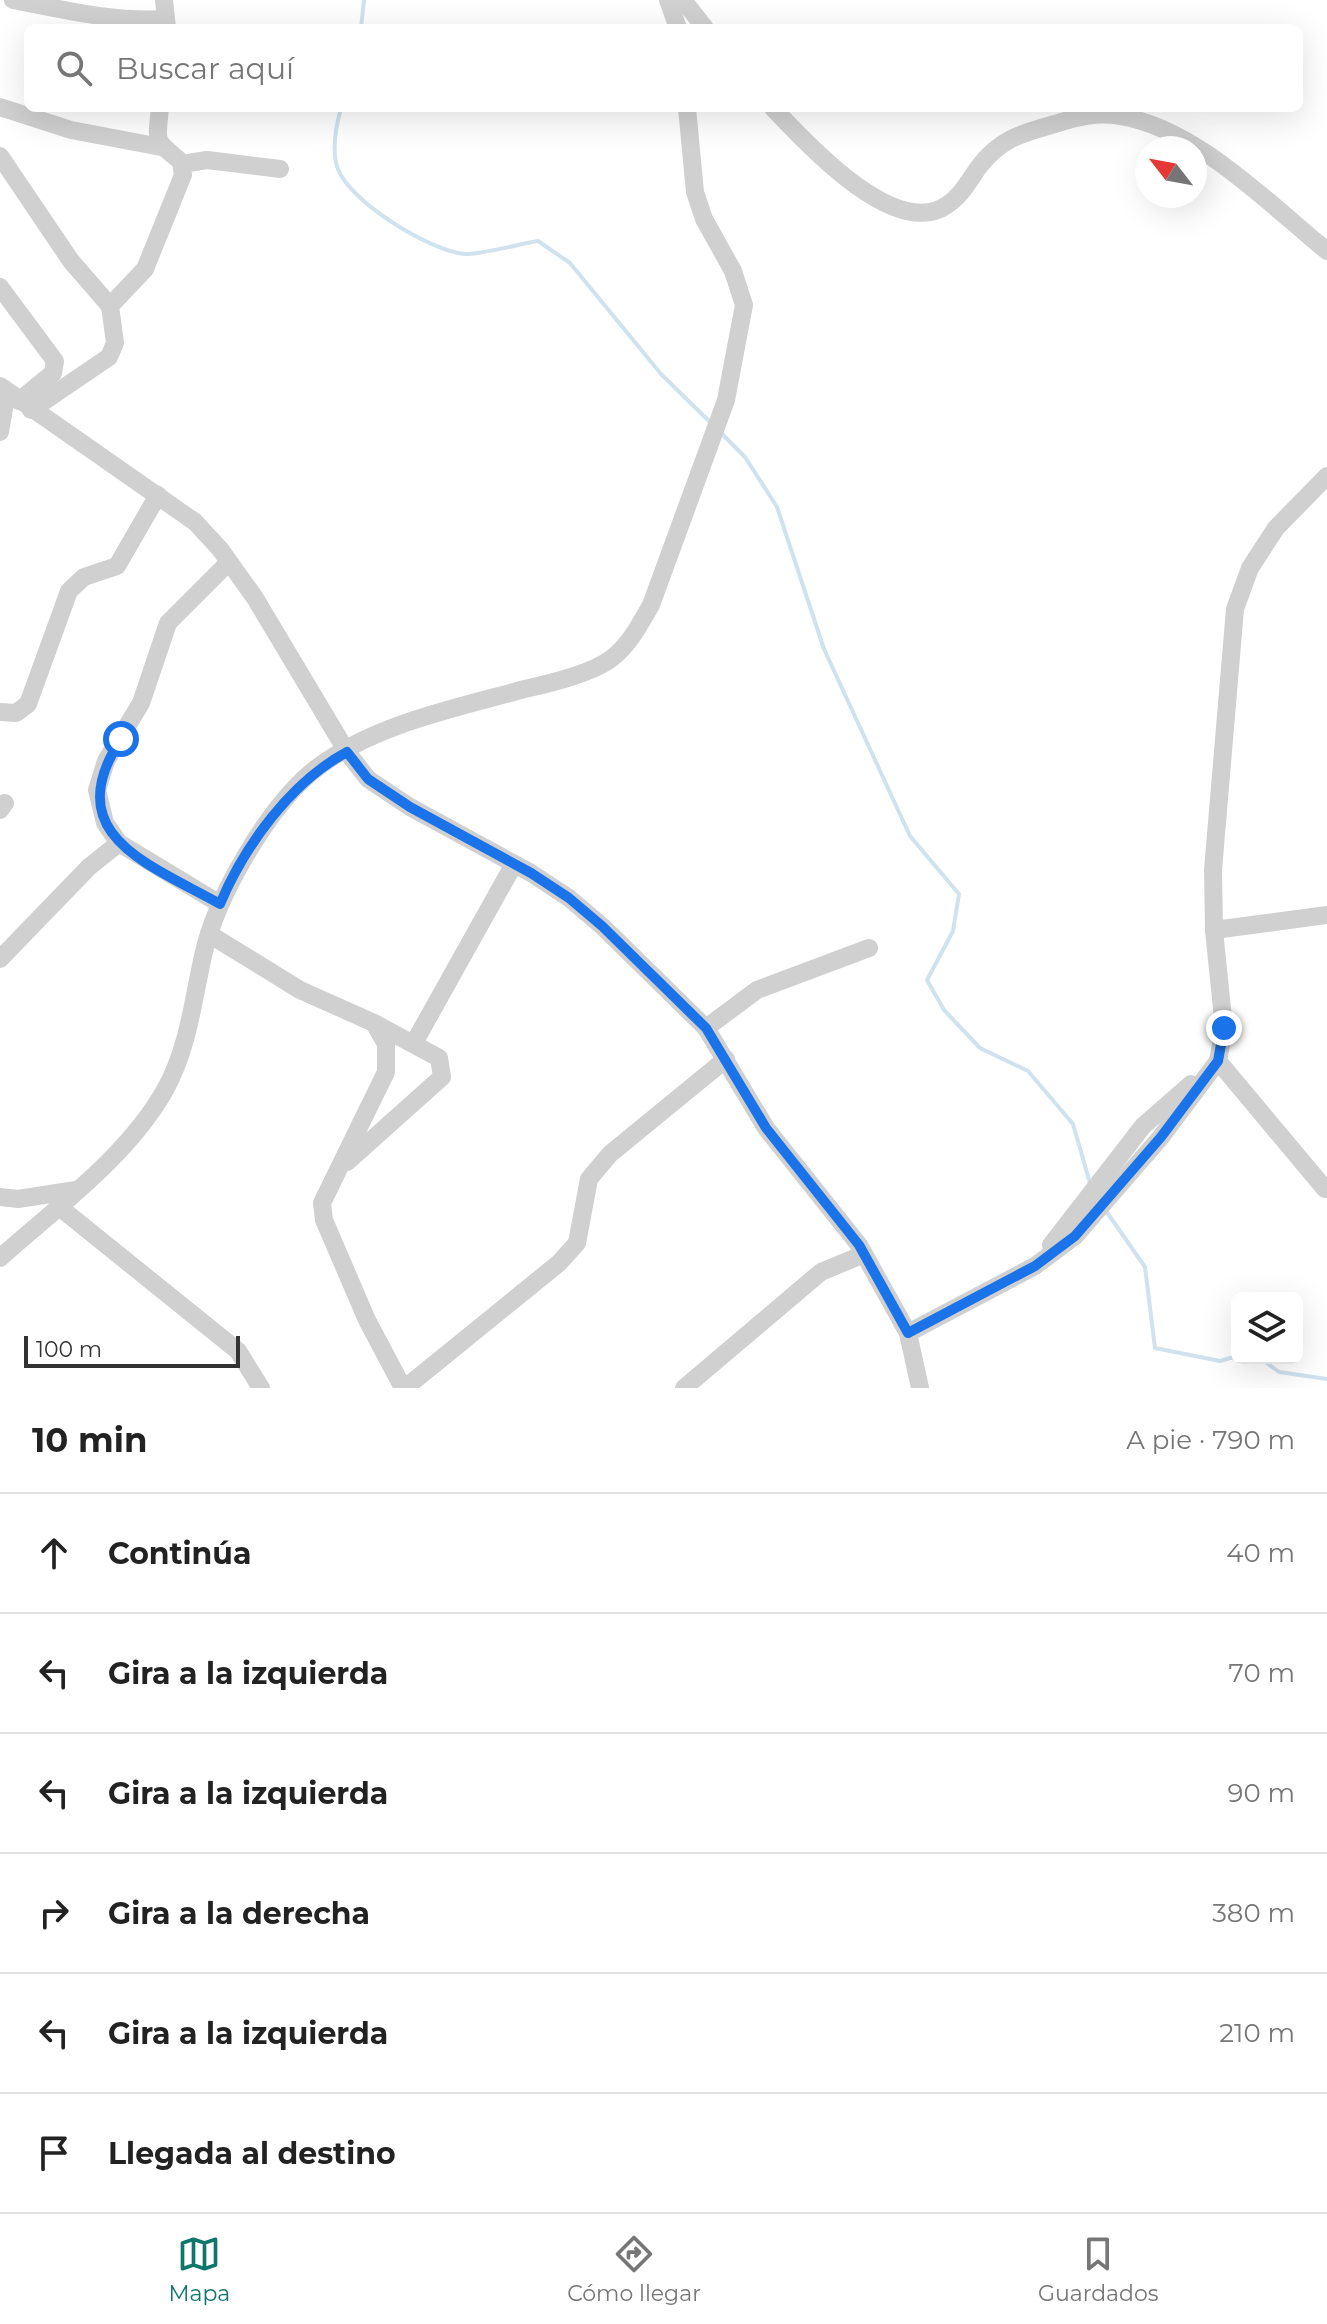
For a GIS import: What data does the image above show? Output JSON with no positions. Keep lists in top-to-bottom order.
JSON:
{
  "scale_bar": "100 m",
  "north": "top left",
  "page": {
    "search": "Buscar aquí",
    "scale": "100 m",
    "heading": ["10 min", "A pie · 790 m"],
    "list": [
      ["Continúa", "40 m"],
      ["Gira a la izquierda", "70 m"],
      ["Gira a la izquierda", "90 m"],
      ["Gira a la derecha", "380 m"],
      ["Gira a la izquierda", "210 m"],
      "Llegada al destino"
    ],
    "nav": ["Mapa", "Cómo llegar", "Guardados"]
  }
}
